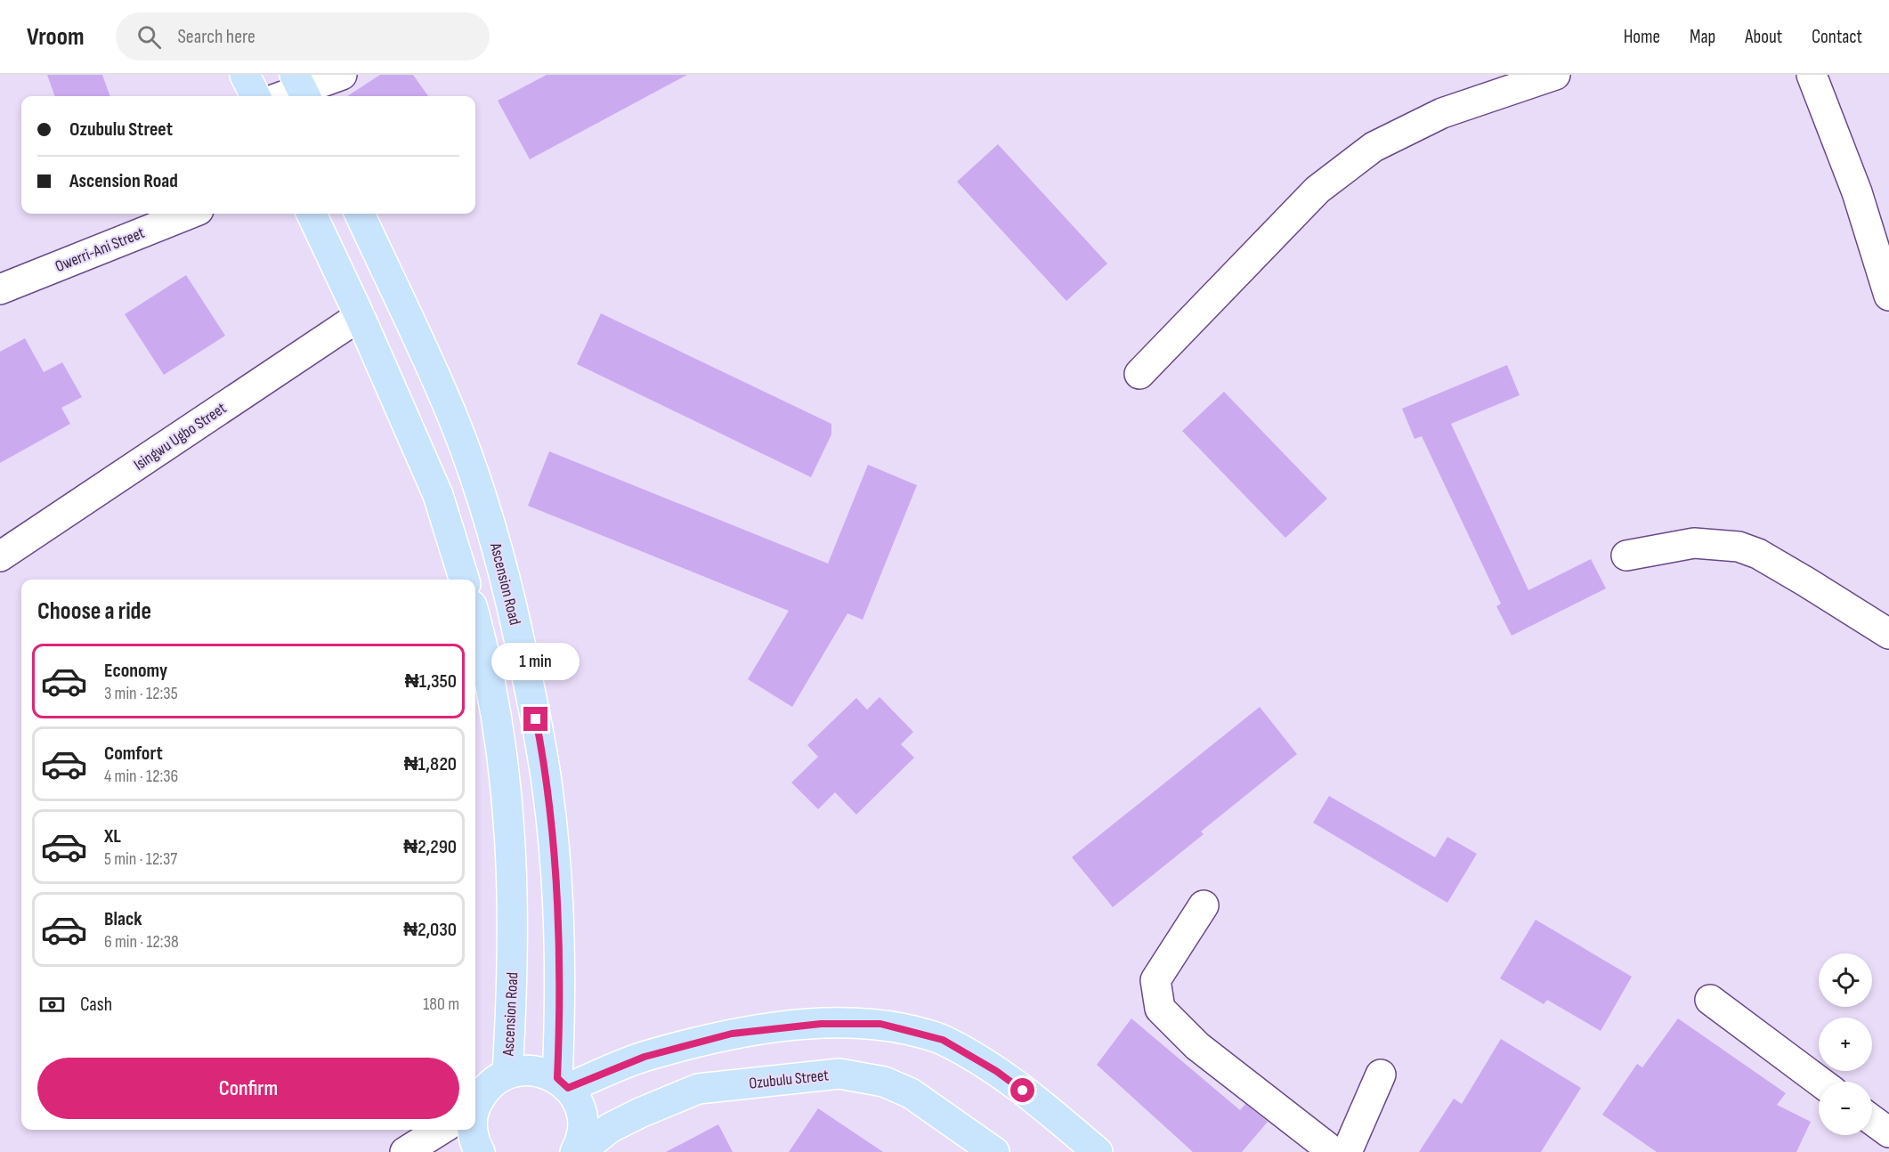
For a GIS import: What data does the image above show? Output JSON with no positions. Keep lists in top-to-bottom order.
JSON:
{
  "streets": {
    "main road": ["Ascension Road", "Ozubulu Street"],
    "street": ["Owerri-Ani Street", "Isingwu Ugbo Street"]
  },
  "page": {
    "header": "Vroom",
    "search": "Search here",
    "nav": [
      "Home",
      "Map",
      "About",
      "Contact"
    ],
    "banner": ["Ozubulu Street", "Ascension Road"],
    "heading": "Choose a ride",
    "bubble": "1 min",
    "list": [
      {
        "name": "Economy",
        "note": "3 min · 12:35",
        "value": "₦1,350"
      },
      {
        "name": "Comfort",
        "note": "4 min · 12:36",
        "value": "₦1,820"
      },
      {
        "name": "XL",
        "note": "5 min · 12:37",
        "value": "₦2,290"
      },
      {
        "name": "Black",
        "note": "6 min · 12:38",
        "value": "₦2,030"
      }
    ],
    "map_buttons": ["+", "−"],
    "pay": ["Cash", "180 m"],
    "buttons": "Confirm"
  }
}
